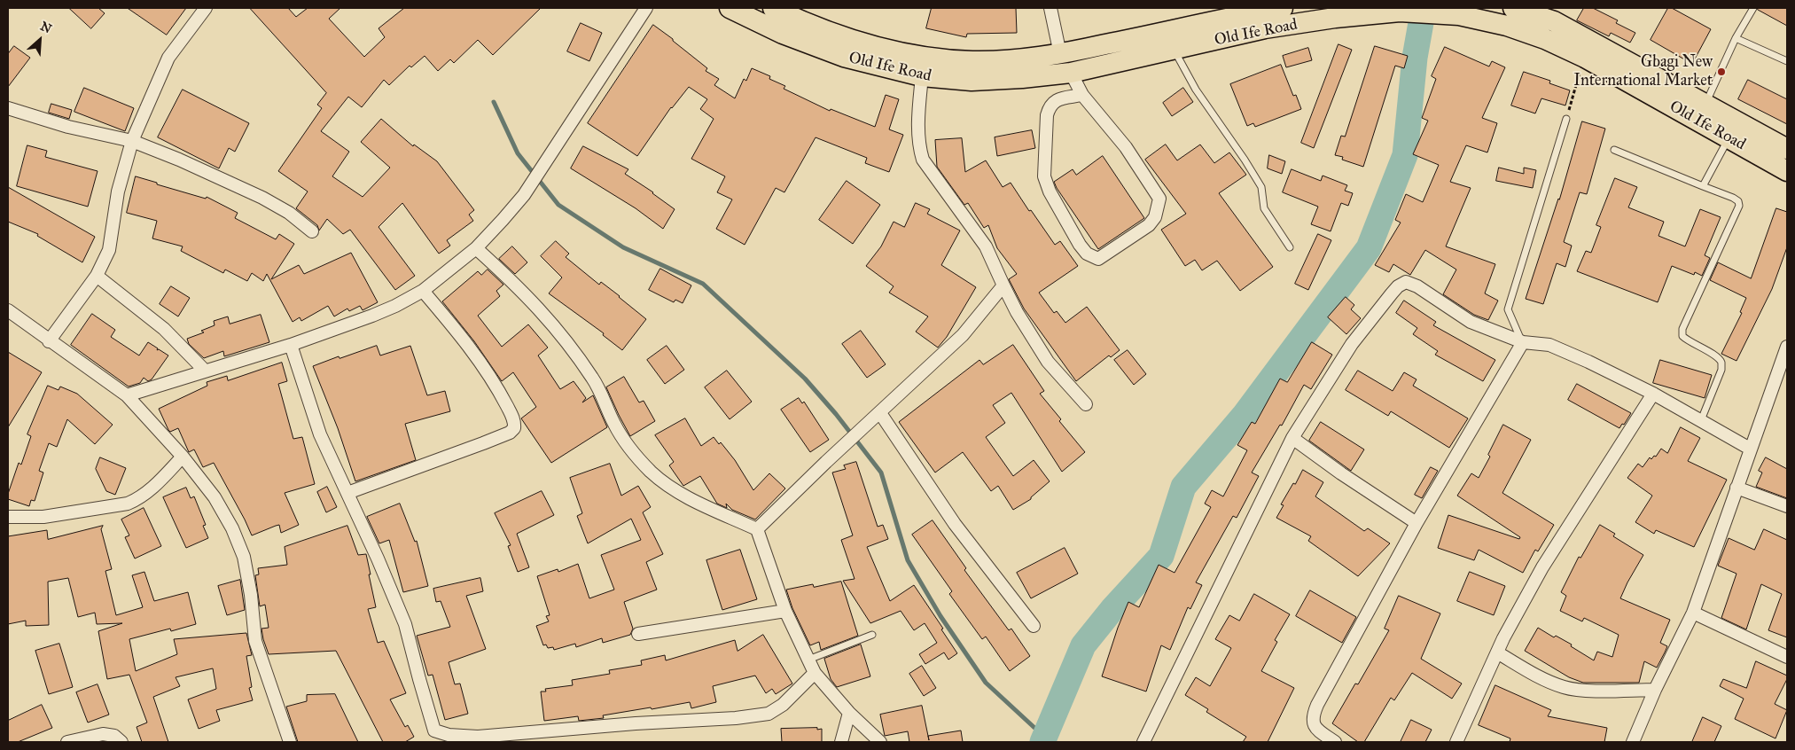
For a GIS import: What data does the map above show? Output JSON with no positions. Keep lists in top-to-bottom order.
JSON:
{
  "streets": {
    "main road": ["Old Ife Road"]
  },
  "places": ["Gbagi New International Market"],
  "north": "top right"
}
